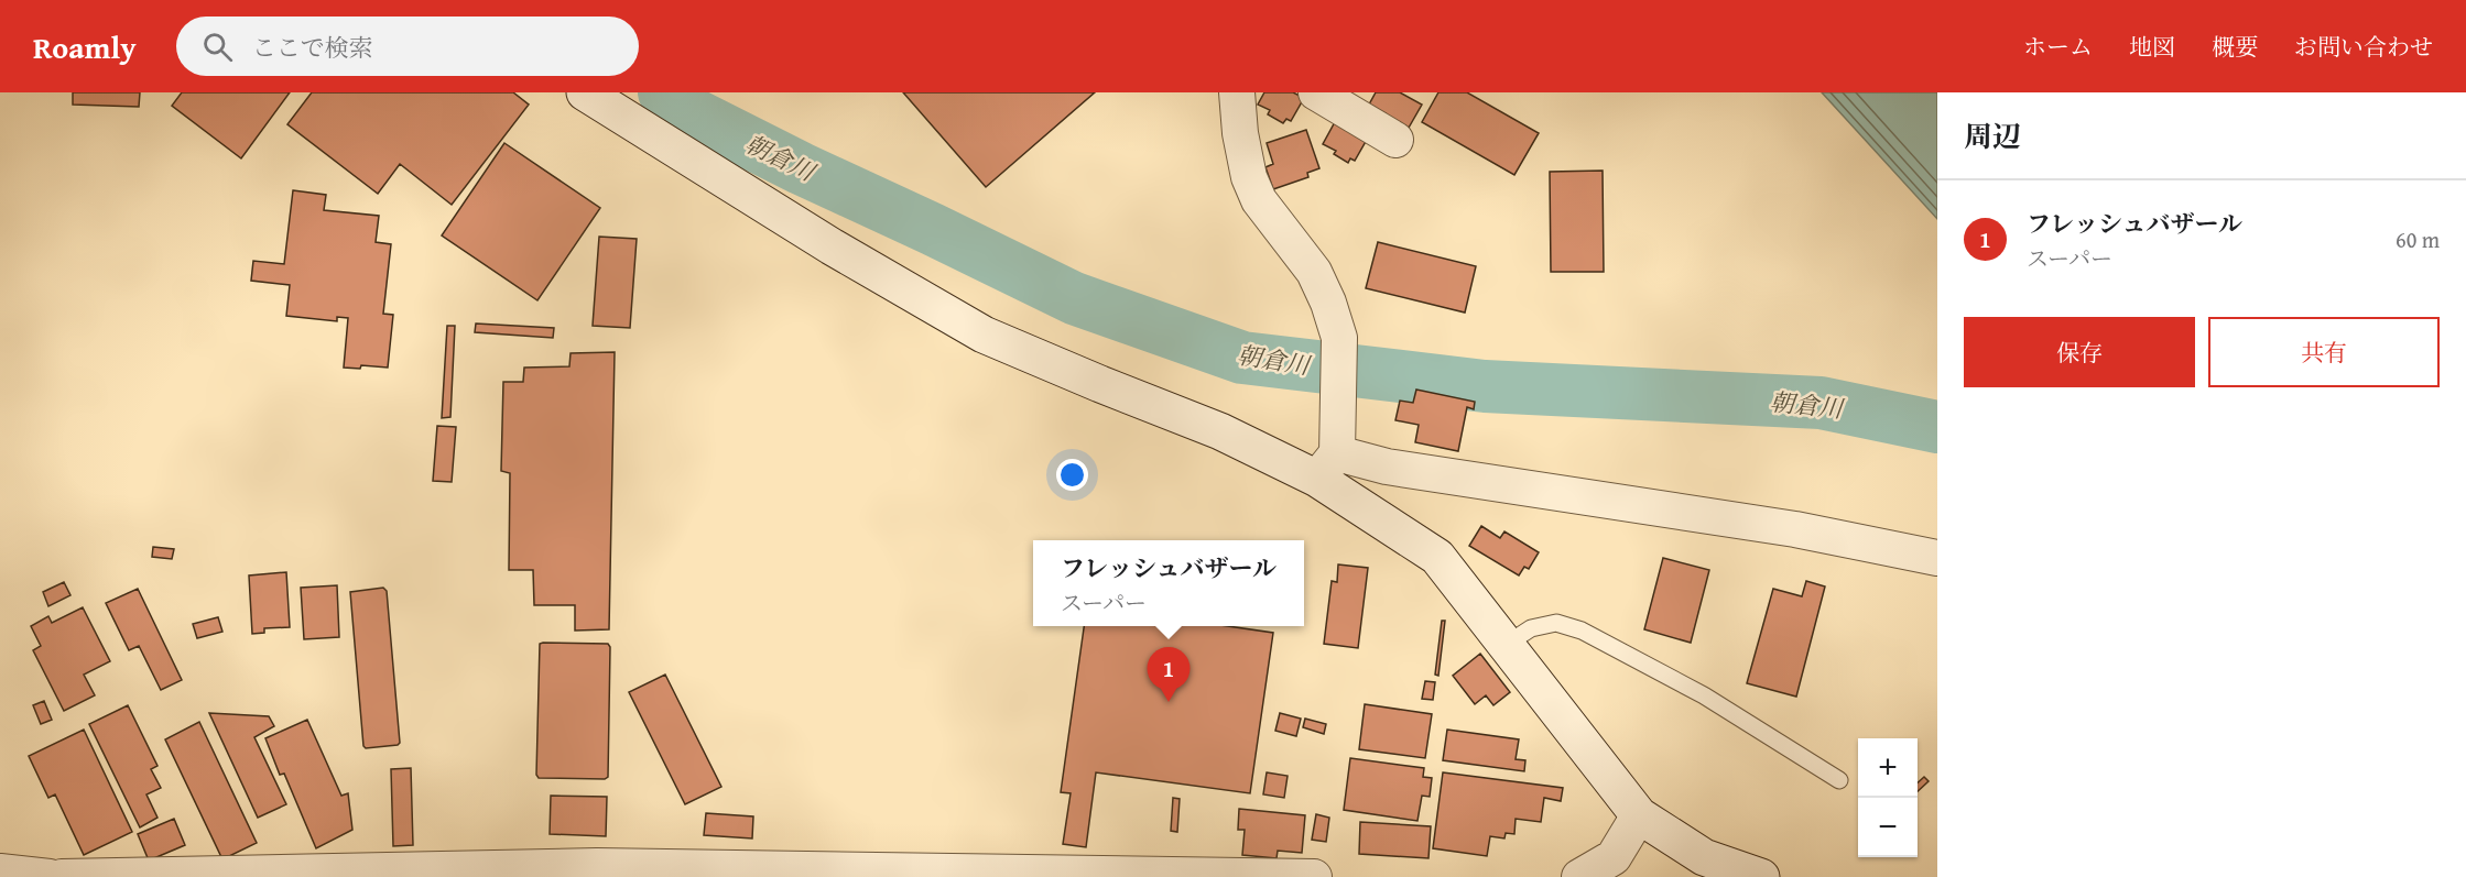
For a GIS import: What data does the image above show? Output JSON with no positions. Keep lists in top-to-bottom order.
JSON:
{
  "water": ["朝倉川"],
  "page": {
    "header": "Roamly",
    "search": "ここで検索",
    "nav": [
      "ホーム",
      "地図",
      "概要",
      "お問い合わせ"
    ],
    "heading": "周辺",
    "list": [
      {
        "mark": "1",
        "name": "フレッシュバザール",
        "note": "スーパー",
        "value": "60 m"
      }
    ],
    "buttons": ["保存", "共有"],
    "popup": ["フレッシュバザール", "スーパー"],
    "pins": "1",
    "map_buttons": ["+", "−"]
  }
}
